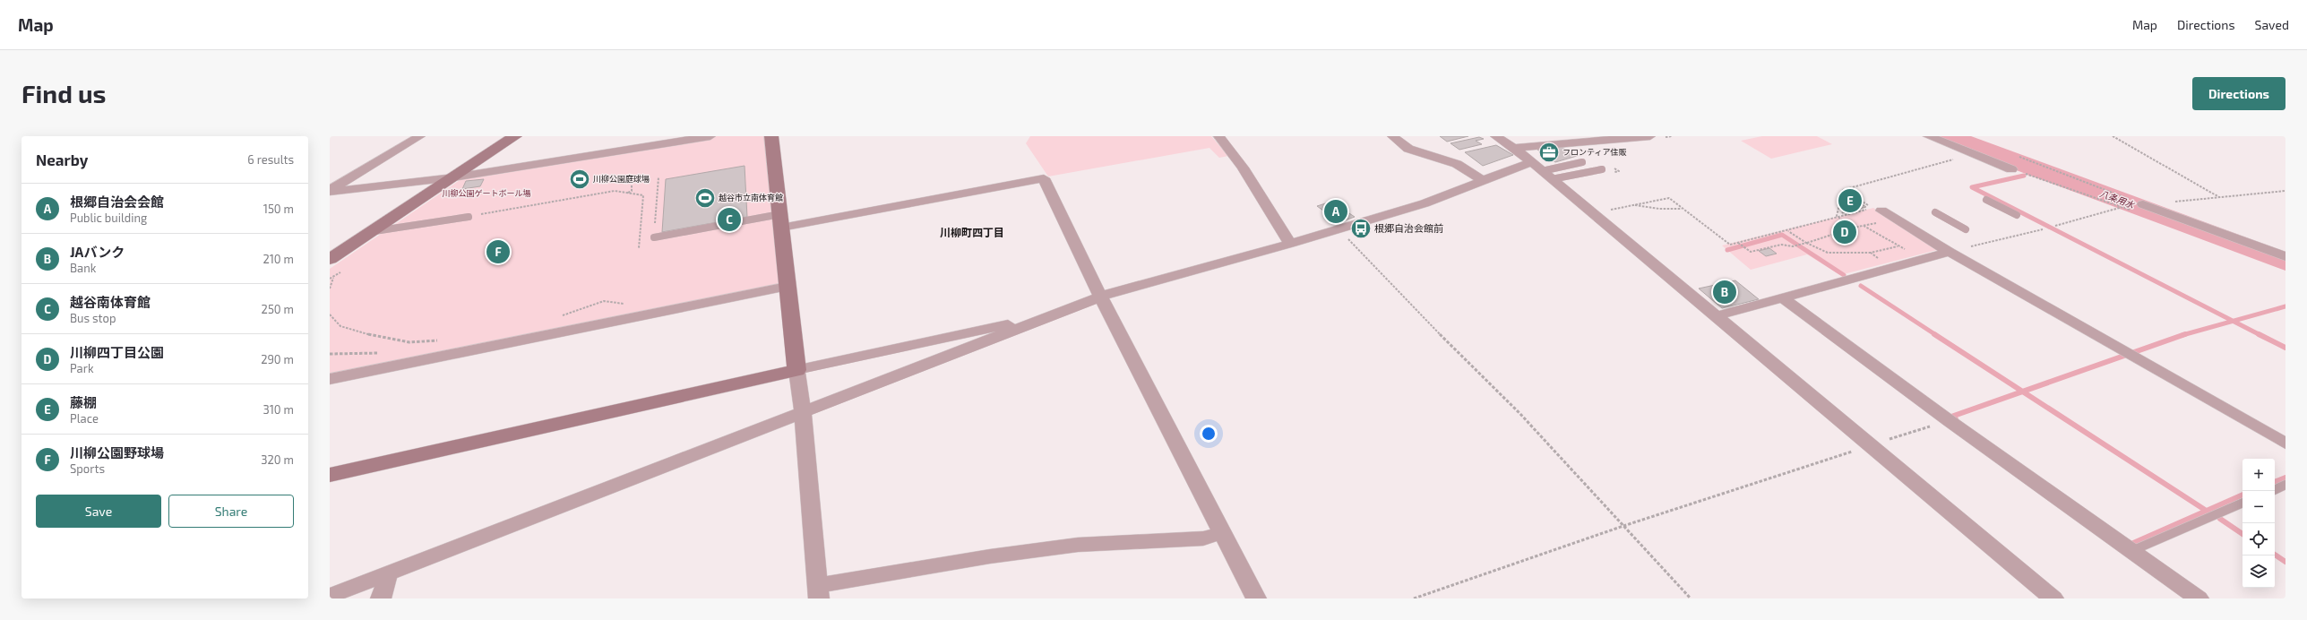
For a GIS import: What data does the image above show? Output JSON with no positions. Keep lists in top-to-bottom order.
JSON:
{
  "districts": ["川柳町四丁目"],
  "water": ["八条用水"],
  "parks": ["川柳公園ゲートボール場"],
  "places": {
    "office": ["フロンティア住販"],
    "sports": ["川柳公園庭球場", "越谷市立南体育館"],
    "bus stop": ["根郷自治会館前"]
  },
  "page": {
    "header": "Map",
    "nav": ["Map", "Directions", "Saved"],
    "buttons": [
      "Directions",
      ["Save", "Share"]
    ],
    "title": "Find us",
    "heading": ["Nearby", "6 results"],
    "list": [
      {
        "mark": "A",
        "name": "根郷自治会会館",
        "note": "Public building",
        "value": "150 m"
      },
      {
        "mark": "B",
        "name": "JAバンク",
        "note": "Bank",
        "value": "210 m"
      },
      {
        "mark": "C",
        "name": "越谷南体育館",
        "note": "Bus stop",
        "value": "250 m"
      },
      {
        "mark": "D",
        "name": "川柳四丁目公園",
        "note": "Park",
        "value": "290 m"
      },
      {
        "mark": "E",
        "name": "藤棚",
        "note": "Place",
        "value": "310 m"
      },
      {
        "mark": "F",
        "name": "川柳公園野球場",
        "note": "Sports",
        "value": "320 m"
      }
    ],
    "pins": [
      "E",
      "A",
      "C",
      "D",
      "F",
      "B"
    ],
    "map_buttons": ["+", "−"]
  }
}
